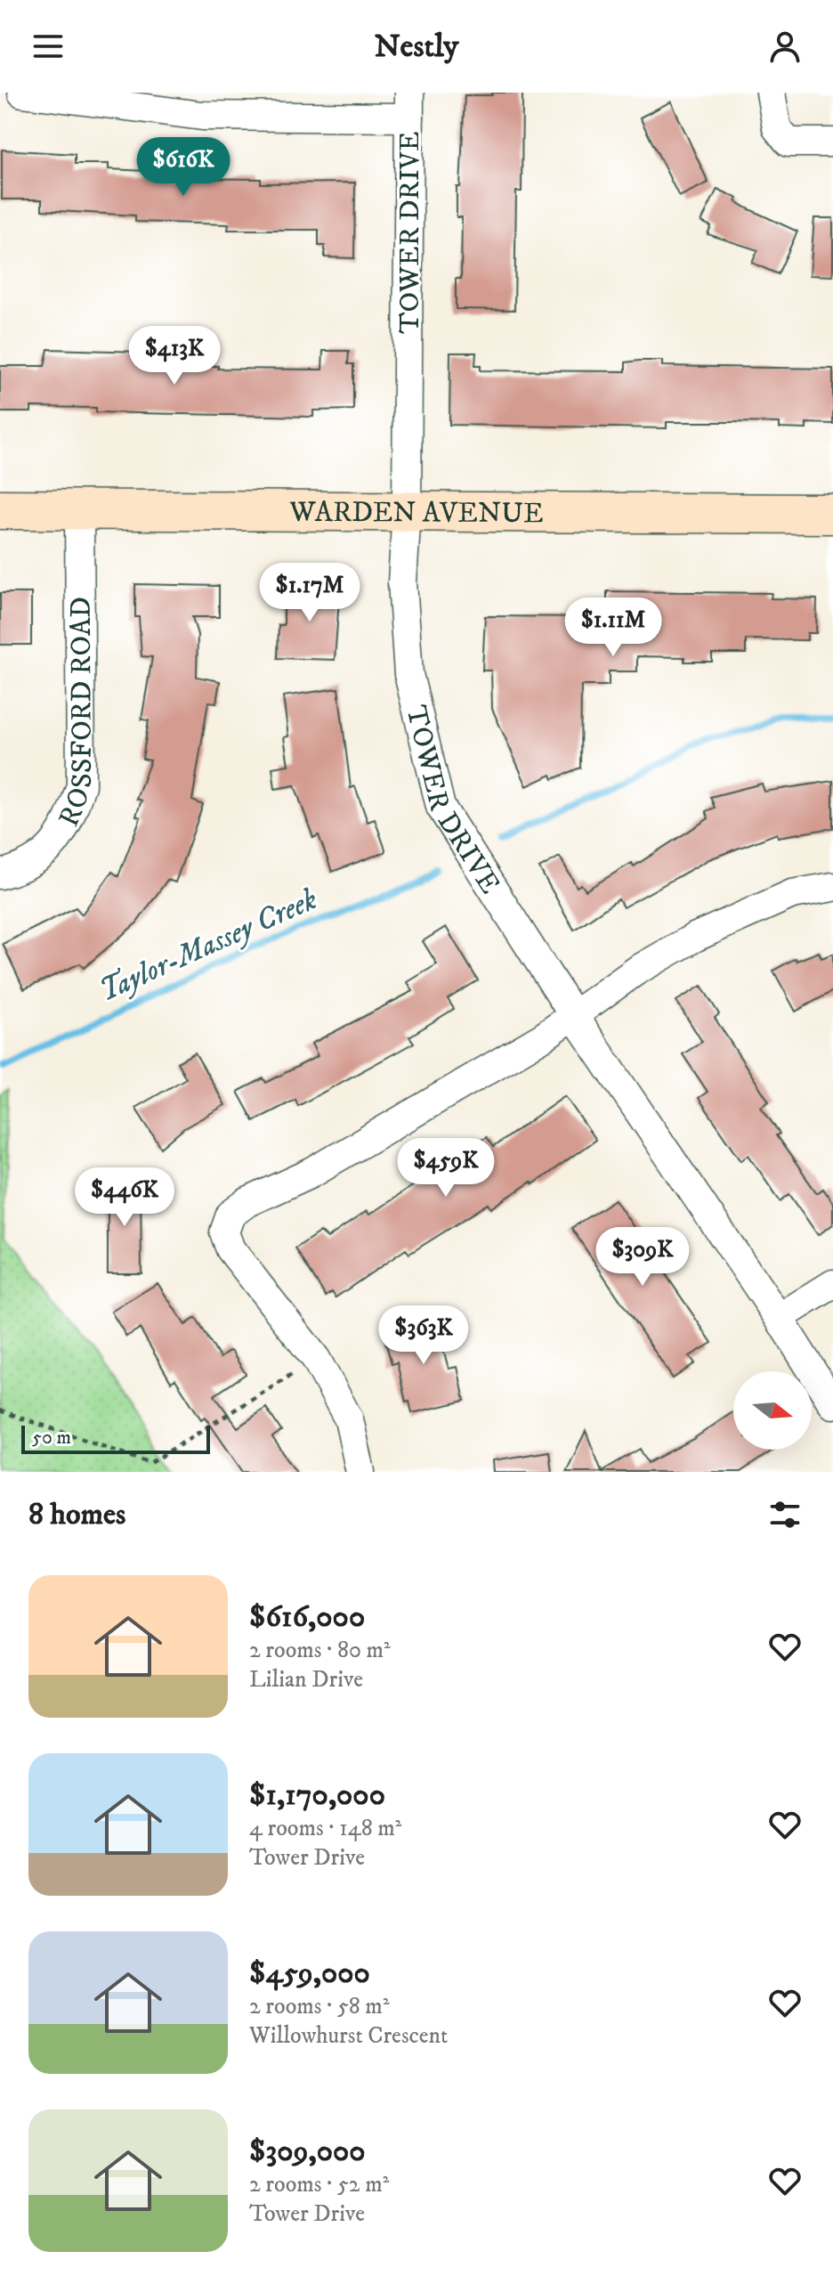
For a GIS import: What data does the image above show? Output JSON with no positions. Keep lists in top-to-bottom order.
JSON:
{
  "streets": {
    "main road": ["WARDEN AVENUE"],
    "street": ["TOWER DRIVE", "ROSSFORD ROAD"]
  },
  "crossings": [
    ["TOWER DRIVE", "WARDEN AVENUE"],
    ["WARDEN AVENUE", "ROSSFORD ROAD"]
  ],
  "water": ["Taylor-Massey Creek"],
  "scale_bar": "50 m",
  "north": "right",
  "page": {
    "header": "Nestly",
    "price": [
      "$616K",
      "$413K",
      "$1.17M",
      "$1.11M",
      "$459K",
      "$446K",
      "$309K",
      "$363K"
    ],
    "scale": "50 m",
    "heading": "8 homes",
    "list": [
      {
        "name": "$616,000",
        "note": "2 rooms · 80 m² · Lilian Drive"
      },
      {
        "name": "$1,170,000",
        "note": "4 rooms · 148 m² · Tower Drive"
      },
      {
        "name": "$459,000",
        "note": "2 rooms · 58 m² · Willowhurst Crescent"
      },
      {
        "name": "$309,000",
        "note": "2 rooms · 52 m² · Tower Drive"
      }
    ]
  }
}
